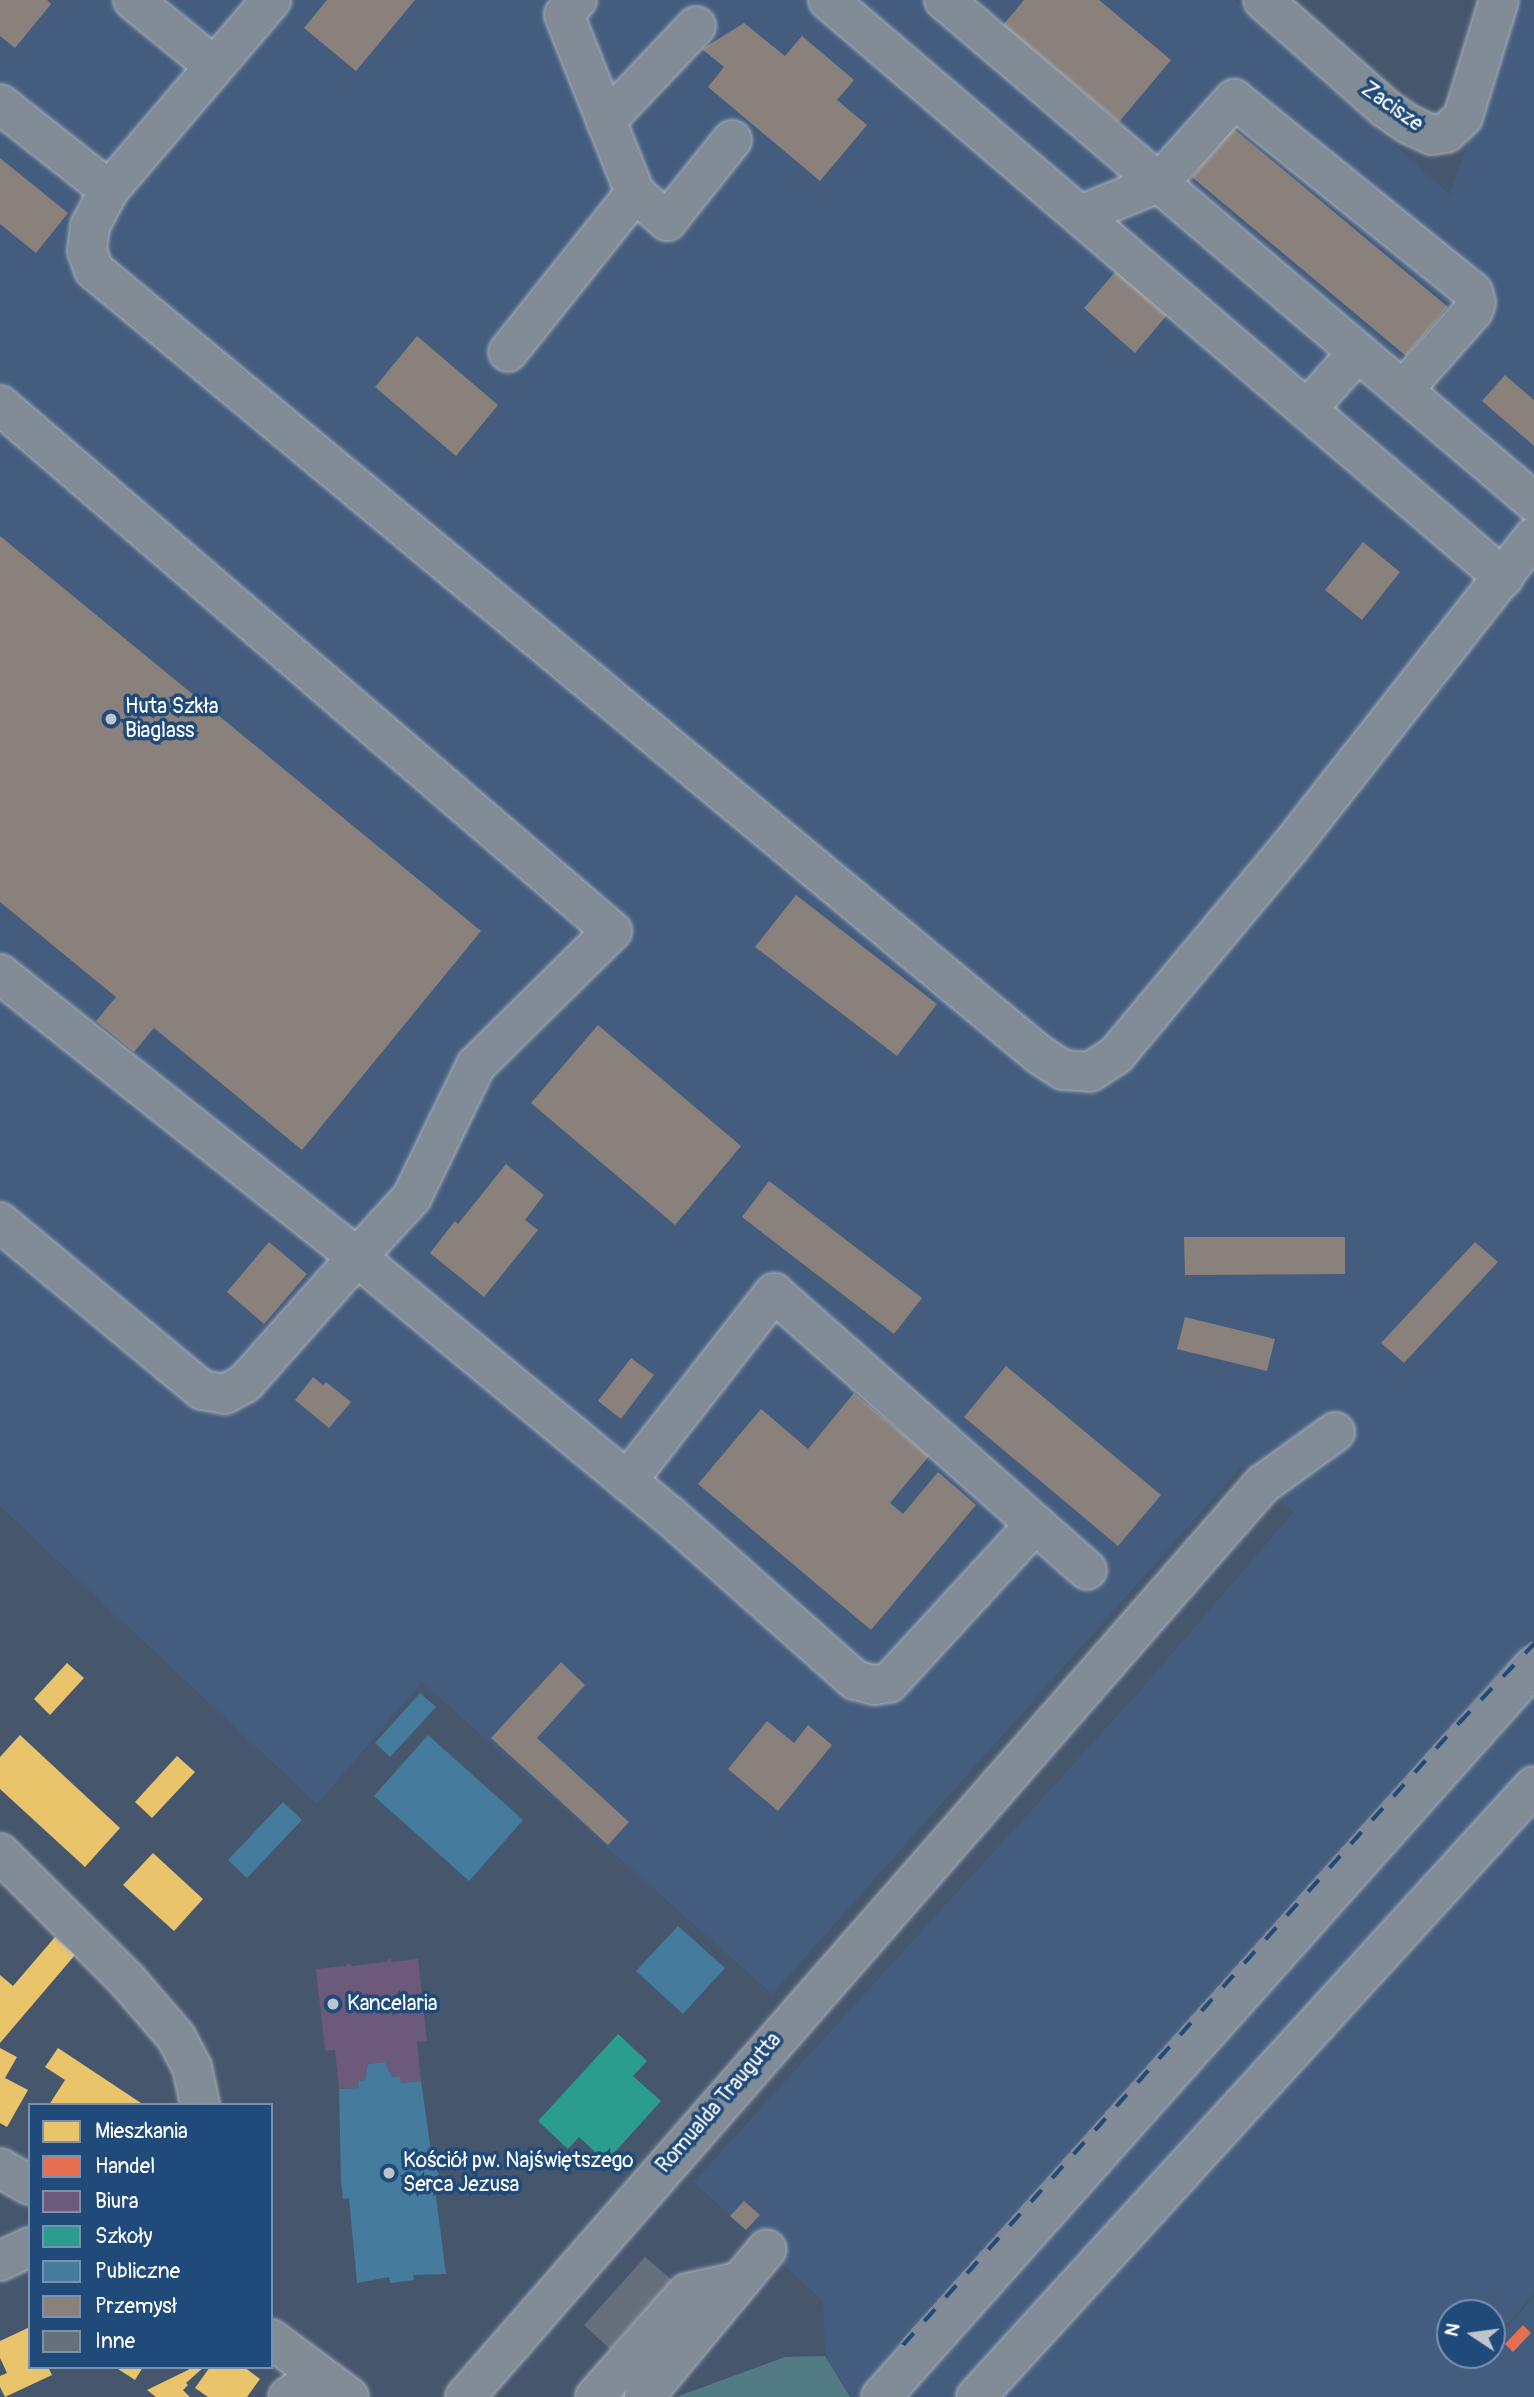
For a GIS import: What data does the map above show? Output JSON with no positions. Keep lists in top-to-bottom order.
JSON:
{
  "streets": {
    "street": ["Zacisze", "Romualda Traugutta"]
  },
  "places": ["Huta Szkła Biaglass", "Kancelaria", "Kościół pw. Najświętszego Serca Jezusa"],
  "legend": [
    "Mieszkania",
    "Handel",
    "Biura",
    "Szkoły",
    "Publiczne",
    "Przemysł",
    "Inne"
  ],
  "north": "left"
}
